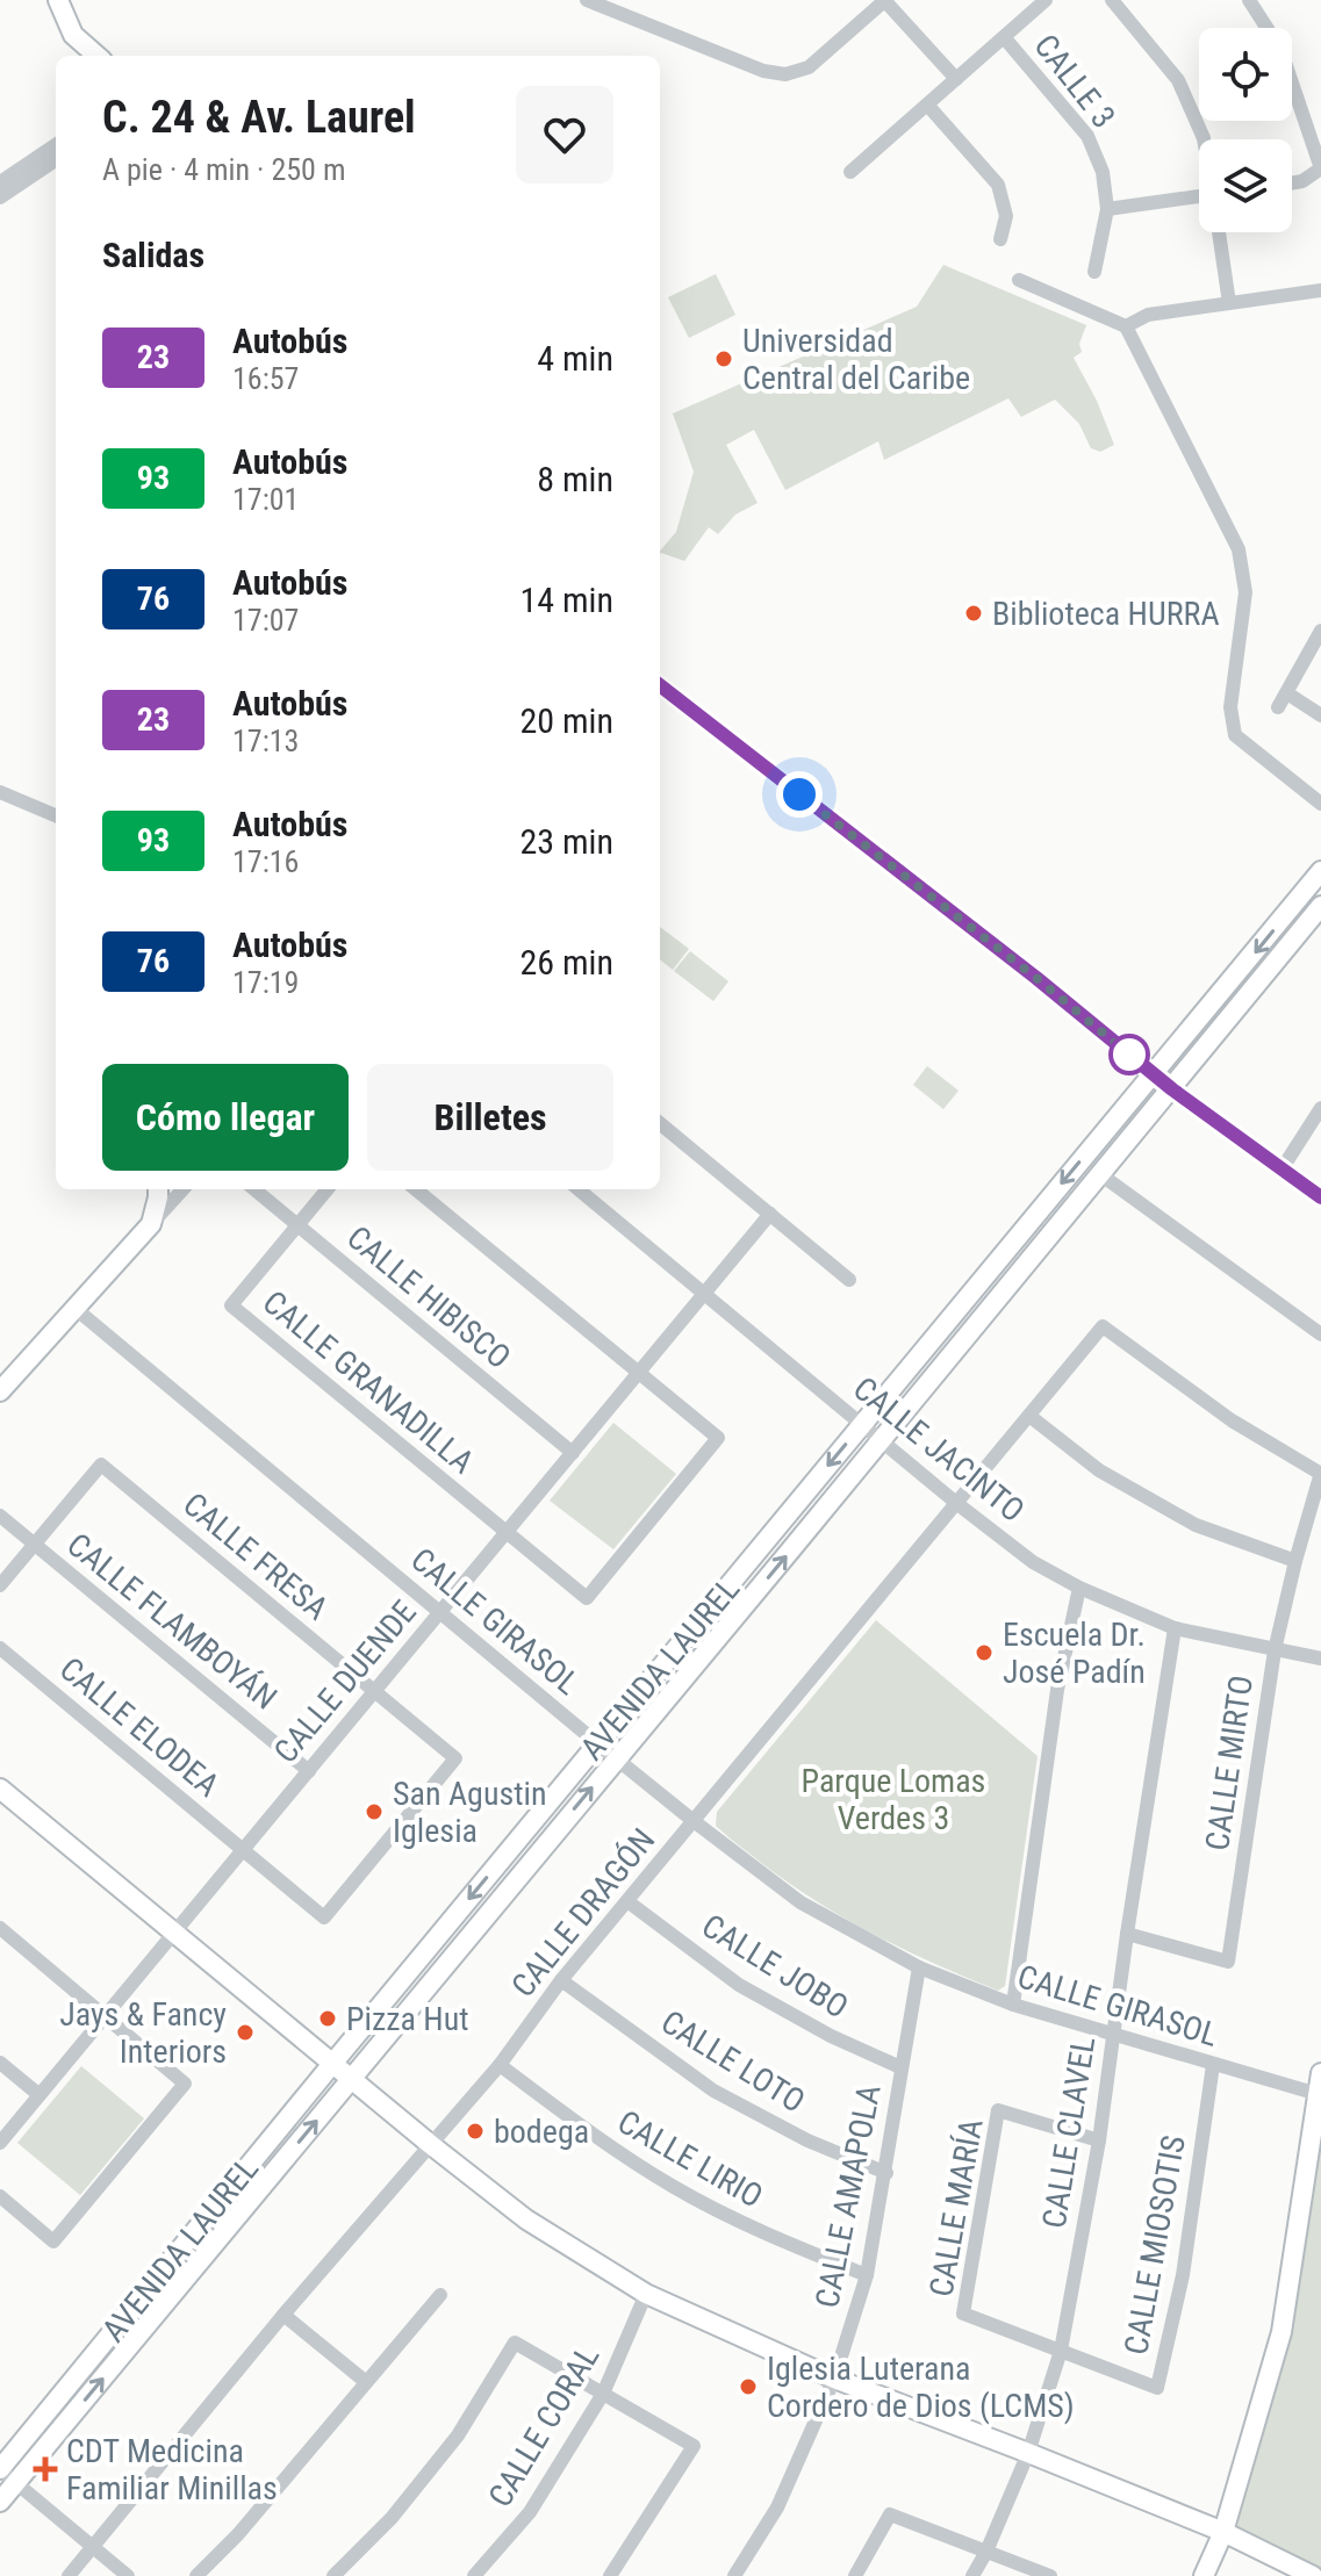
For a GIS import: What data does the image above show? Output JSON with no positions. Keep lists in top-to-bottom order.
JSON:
{
  "streets": {
    "street": [
      "CALLE 3",
      "CALLE HIBISCO",
      "CALLE GRANADILLA",
      "CALLE JACINTO",
      "CALLE FRESA",
      "CALLE FLAMBOYÁN",
      "CALLE GIRASOL",
      "AVENIDA LAUREL",
      "CALLE DUENDE",
      "CALLE ELODEA",
      "CALLE MIRTO",
      "CALLE DRAGÓN",
      "CALLE JOBO",
      "CALLE LOTO",
      "CALLE CLAVEL",
      "CALLE LIRIO",
      "CALLE AMAPOLA",
      "CALLE MARÍA",
      "CALLE MIOSOTIS",
      "CALLE CORAL"
    ]
  },
  "crossings": [
    ["CALLE HIBISCO", "CALLE GRANADILLA"],
    ["CALLE HIBISCO", "CALLE DUENDE"],
    ["CALLE GRANADILLA", "CALLE DUENDE"],
    ["CALLE JACINTO", "AVENIDA LAUREL"],
    ["CALLE JACINTO", "CALLE DUENDE"],
    ["CALLE JACINTO", "CALLE MIRTO"],
    ["CALLE JACINTO", "CALLE DRAGÓN"],
    ["CALLE JACINTO", "CALLE CLAVEL"],
    ["CALLE FRESA", "CALLE FLAMBOYÁN"],
    ["CALLE FRESA", "CALLE DUENDE"],
    ["CALLE FRESA", "CALLE ELODEA"],
    ["CALLE FLAMBOYÁN", "CALLE DUENDE"],
    ["CALLE GIRASOL", "AVENIDA LAUREL"],
    ["CALLE GIRASOL", "CALLE DUENDE"],
    ["CALLE GIRASOL", "CALLE DRAGÓN"],
    ["CALLE GIRASOL", "CALLE CLAVEL"],
    ["CALLE GIRASOL", "CALLE AMAPOLA"],
    ["CALLE GIRASOL", "CALLE MIOSOTIS"],
    ["CALLE DUENDE", "CALLE ELODEA"],
    ["CALLE MIRTO", "CALLE DRAGÓN"],
    ["CALLE MIRTO", "CALLE CLAVEL"],
    ["CALLE DRAGÓN", "CALLE JOBO"],
    ["CALLE DRAGÓN", "CALLE LOTO"],
    ["CALLE DRAGÓN", "CALLE LIRIO"],
    ["CALLE JOBO", "CALLE AMAPOLA"],
    ["CALLE LOTO", "CALLE AMAPOLA"],
    ["CALLE CLAVEL", "CALLE MARÍA"],
    ["CALLE CLAVEL", "CALLE MIOSOTIS"],
    ["CALLE LIRIO", "CALLE AMAPOLA"],
    ["CALLE MARÍA", "CALLE MIOSOTIS"]
  ],
  "parks": ["Parque Lomas Verdes 3"],
  "places": {
    "other": [
      "Universidad Central del Caribe",
      "Biblioteca HURRA",
      "Escuela Dr. José Padín",
      "San Agustin Iglesia",
      "Pizza Hut",
      "Jays & Fancy Interiors",
      "bodega",
      "Iglesia Luterana Cordero de Dios (LCMS)"
    ],
    "health": ["CDT Medicina Familiar Minillas"]
  },
  "lines": ["bus line 23"],
  "page": {
    "heading": [
      ["C. 24 & Av. Laurel", "A pie · 4 min · 250 m"],
      "Salidas"
    ],
    "list": [
      {
        "mark": "23",
        "name": "Autobús",
        "note": "16:57",
        "value": "4 min"
      },
      {
        "mark": "93",
        "name": "Autobús",
        "note": "17:01",
        "value": "8 min"
      },
      {
        "mark": "76",
        "name": "Autobús",
        "note": "17:07",
        "value": "14 min"
      },
      {
        "mark": "23",
        "name": "Autobús",
        "note": "17:13",
        "value": "20 min"
      },
      {
        "mark": "93",
        "name": "Autobús",
        "note": "17:16",
        "value": "23 min"
      },
      {
        "mark": "76",
        "name": "Autobús",
        "note": "17:19",
        "value": "26 min"
      }
    ],
    "buttons": ["Cómo llegar", "Billetes"]
  }
}
